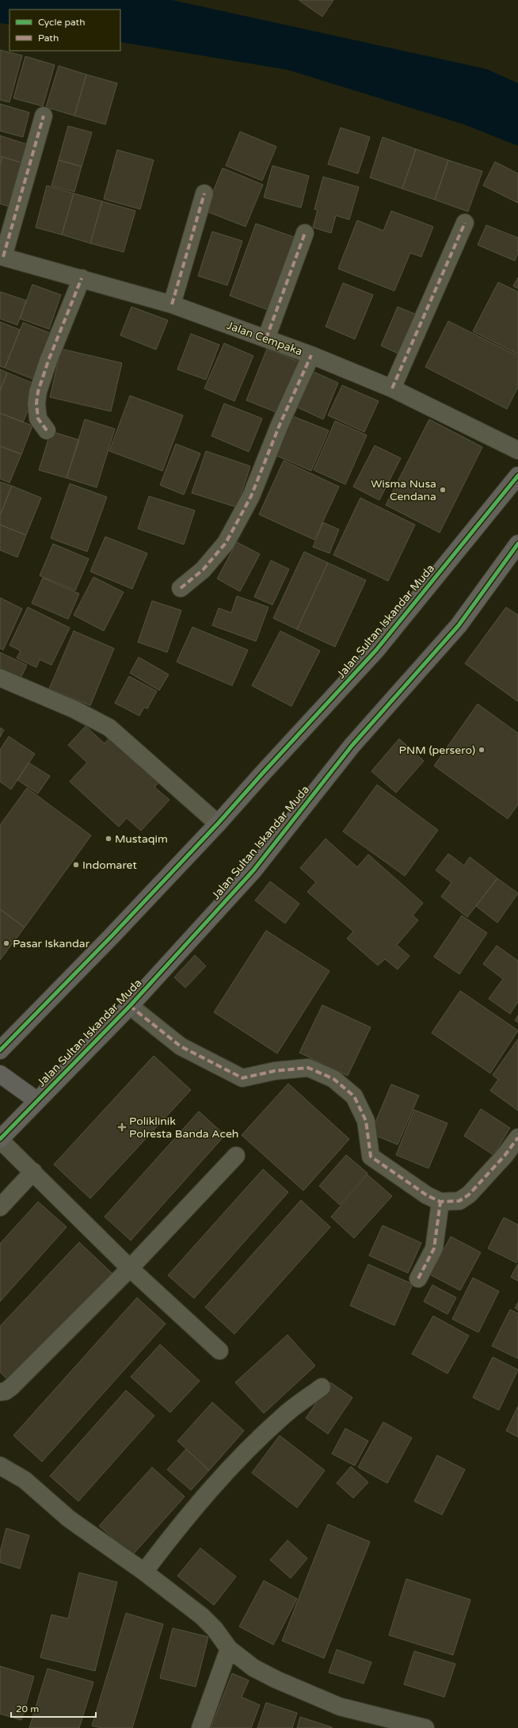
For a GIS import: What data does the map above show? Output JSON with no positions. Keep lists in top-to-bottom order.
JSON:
{
  "streets": {
    "highway": ["Jalan Sultan Iskandar Muda"],
    "street": ["Jalan Cempaka"]
  },
  "places": {
    "other": [
      "Wisma Nusa Cendana",
      "PNM (persero)",
      "Mustaqim",
      "Indomaret",
      "Pasar Iskandar"
    ],
    "health": ["Poliklinik Polresta Banda Aceh"]
  },
  "legend": ["Cycle path", "Path"],
  "scale_bar": "20 m"
}
